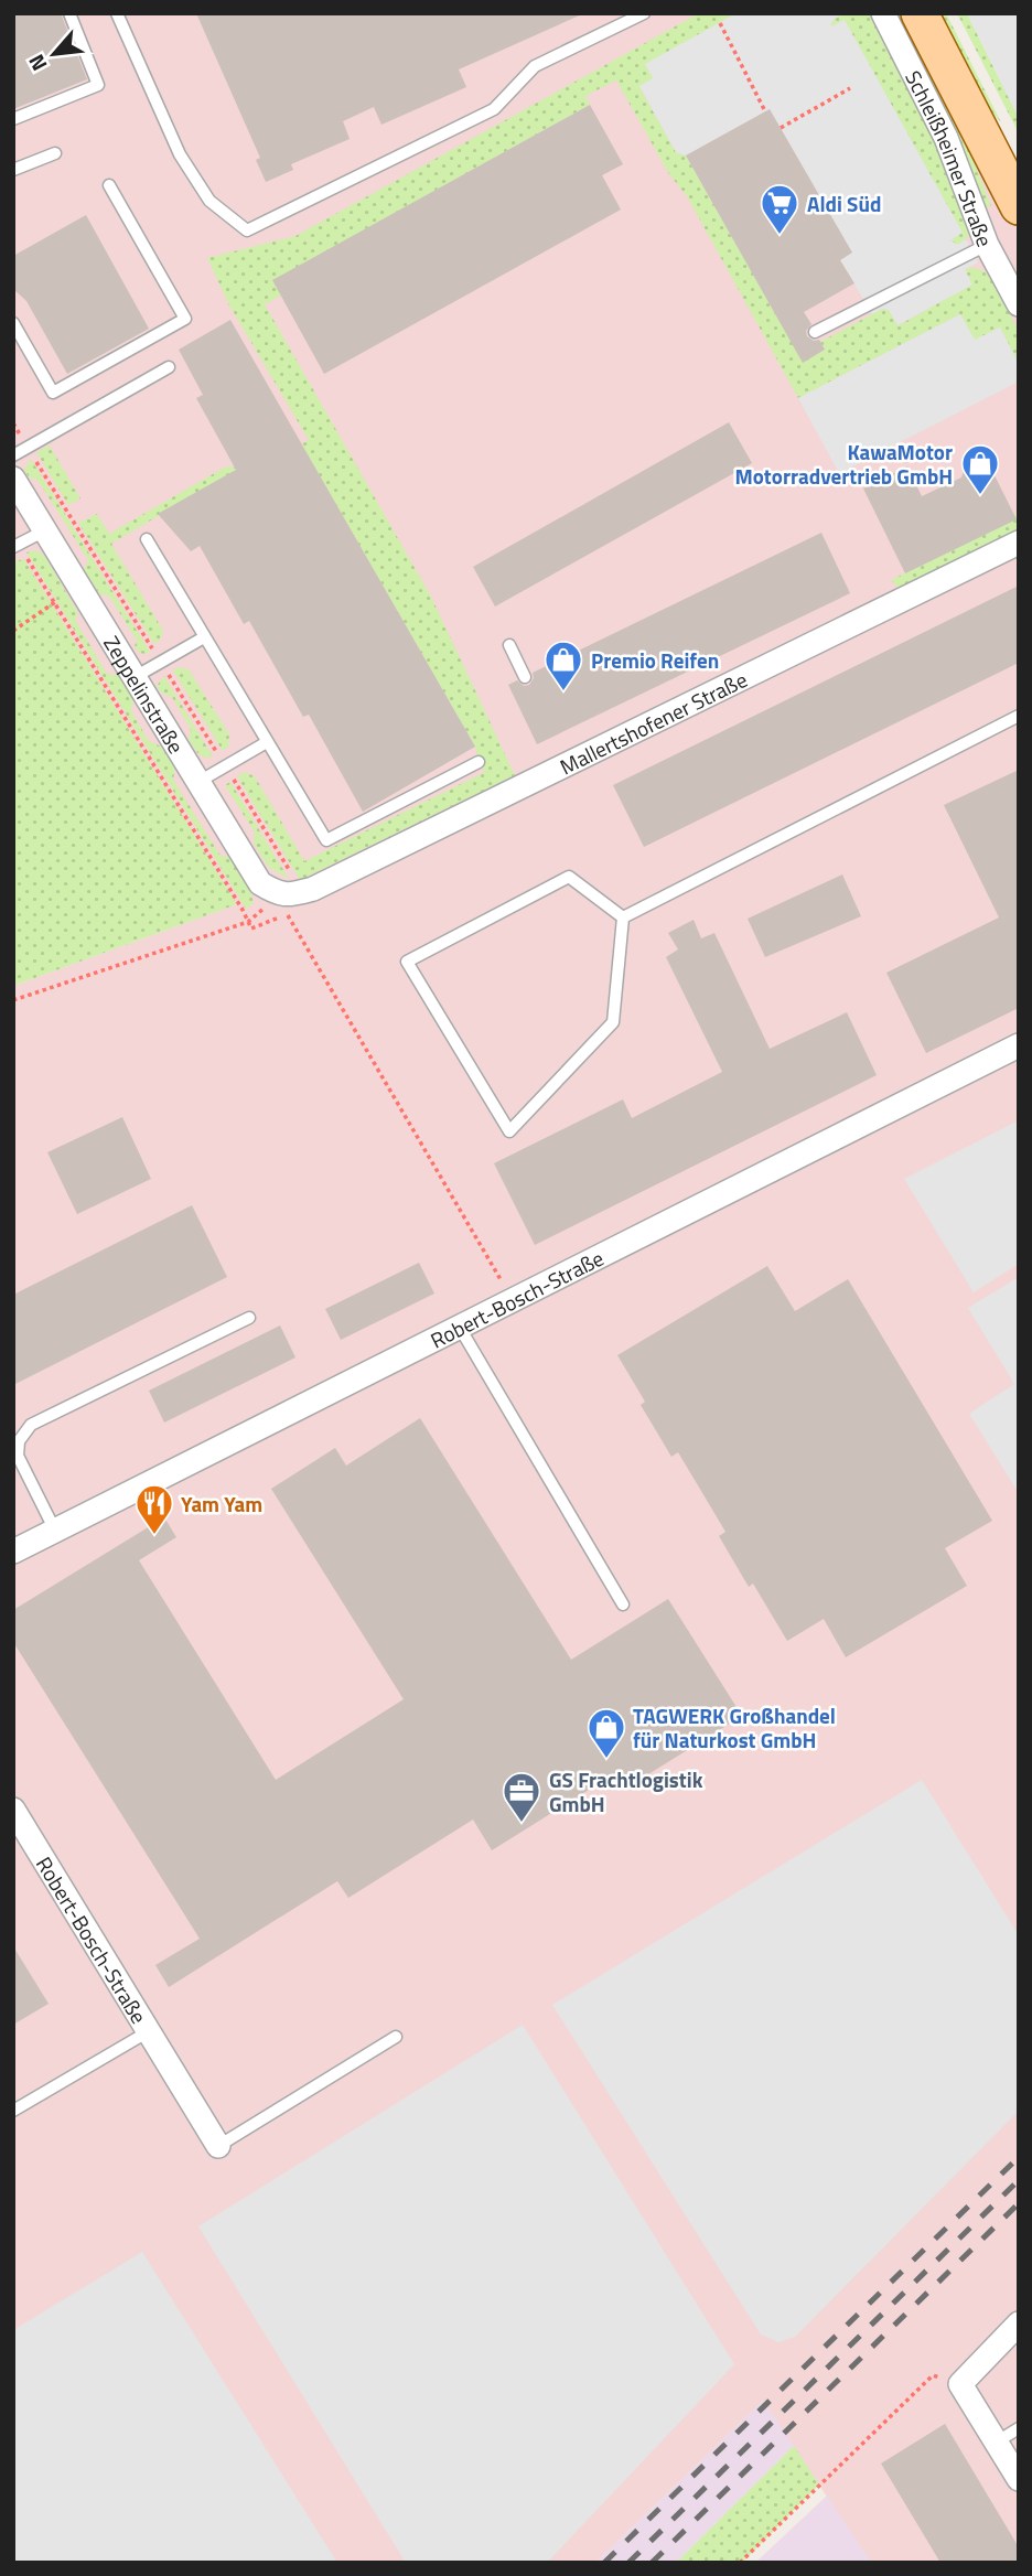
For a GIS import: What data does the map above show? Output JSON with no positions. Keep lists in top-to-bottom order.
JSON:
{
  "streets": {
    "main road": ["Schleißheimer Straße"],
    "street": ["Zeppelinstraße", "Mallertshofener Straße", "Robert-Bosch-Straße"]
  },
  "crossings": [
    ["Zeppelinstraße", "Mallertshofener Straße"]
  ],
  "places": {
    "supermarket": ["Aldi Süd"],
    "shop": ["KawaMotor Motorradvertrieb GmbH", "Premio Reifen", "TAGWERK Großhandel für Naturkost GmbH"],
    "restaurant": ["Yam Yam"],
    "office": ["GS Frachtlogistik GmbH"]
  },
  "north": "bottom left"
}
